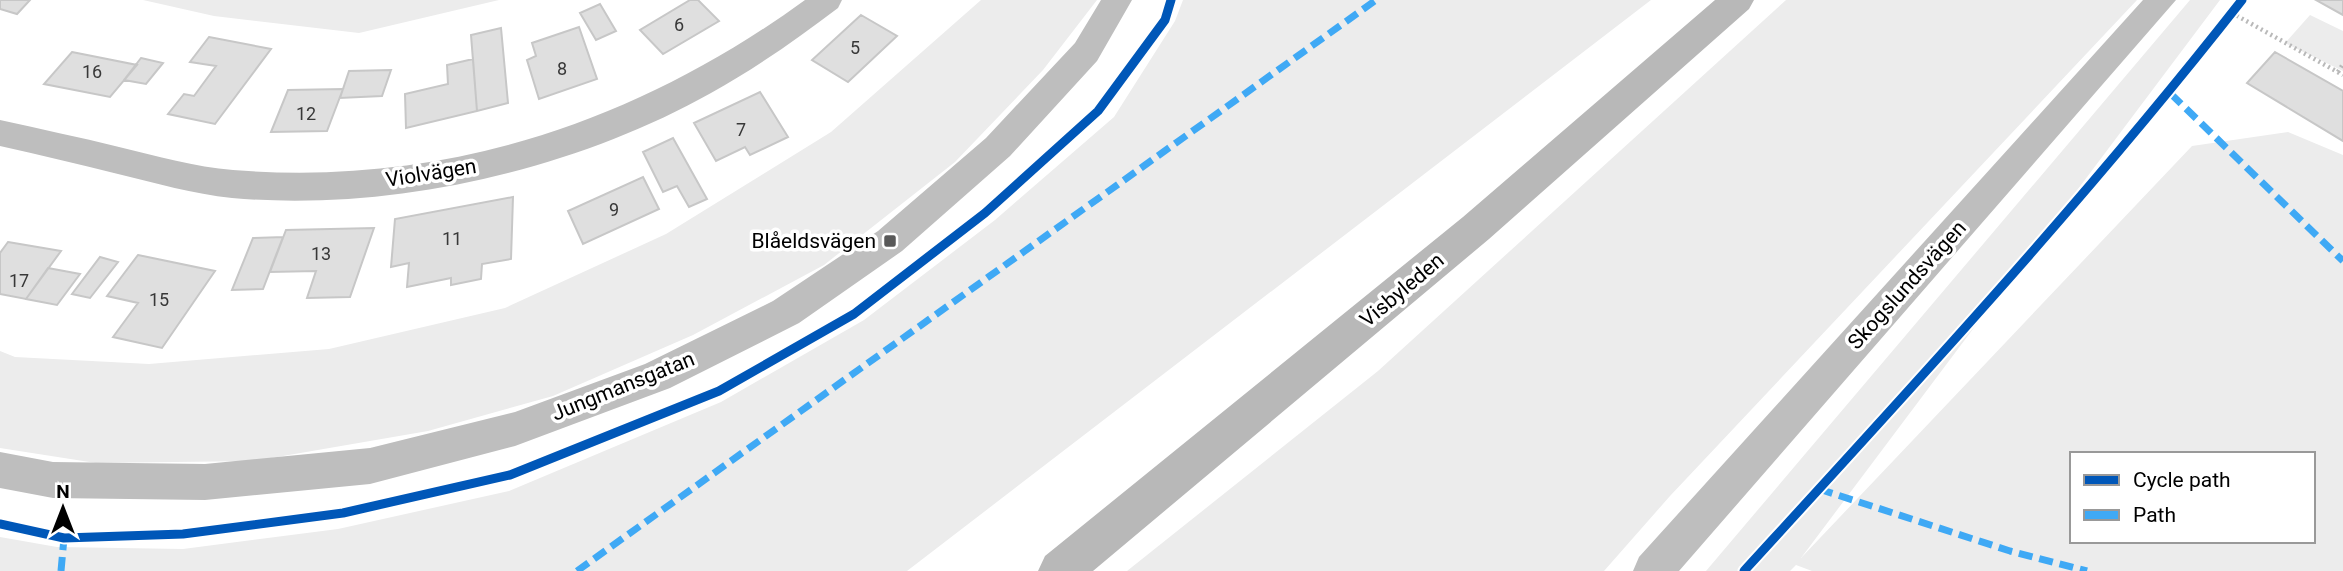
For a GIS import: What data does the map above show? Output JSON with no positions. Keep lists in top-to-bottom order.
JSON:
{
  "streets": {
    "main road": ["Visbyleden"],
    "street": ["Violvägen", "Skogslundsvägen", "Jungmansgatan"]
  },
  "places": {
    "transit": ["Blåeldsvägen"]
  },
  "house_numbers": [
    "6",
    "5",
    "8",
    "16",
    "12",
    "7",
    "9",
    "11",
    "13",
    "17",
    "15"
  ],
  "legend": ["Cycle path", "Path"],
  "north": "top"
}
